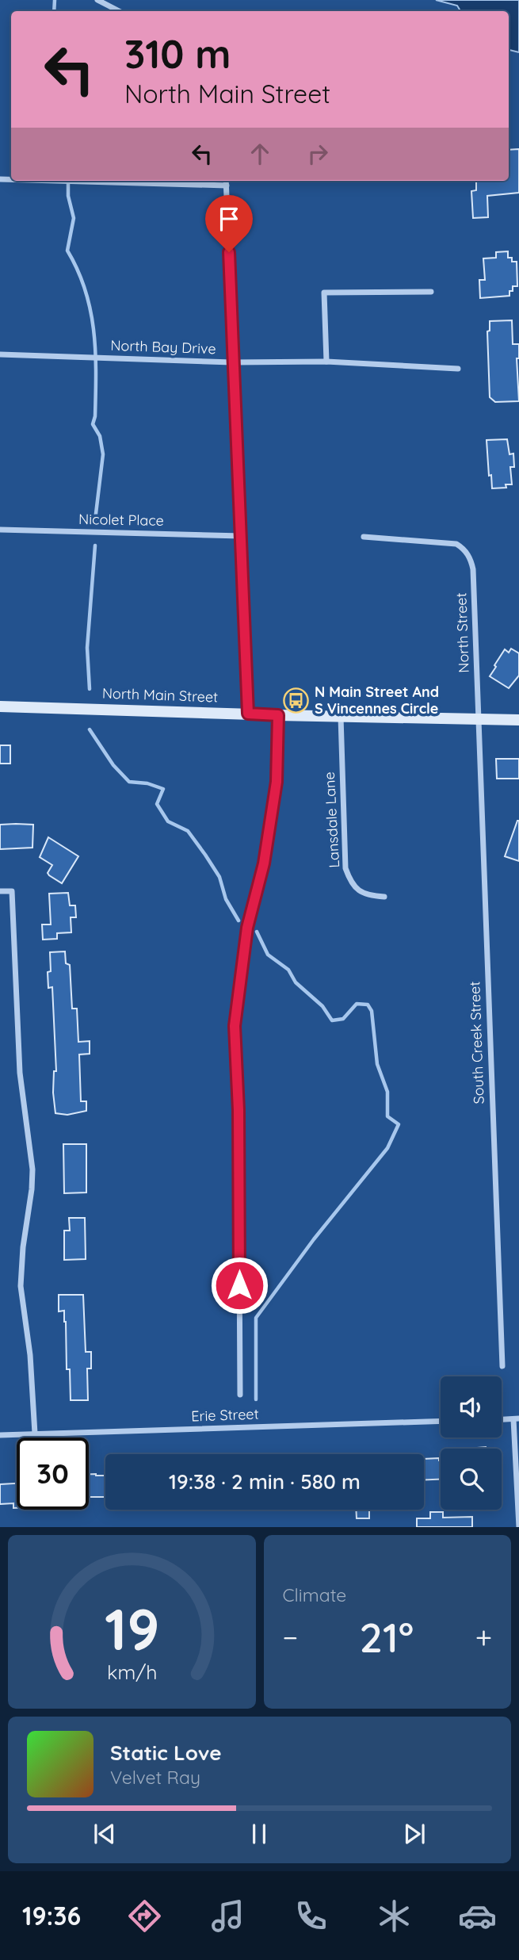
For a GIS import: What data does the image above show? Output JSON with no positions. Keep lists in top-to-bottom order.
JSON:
{
  "streets": {
    "main road": ["North Main Street"],
    "street": [
      "North Bay Drive",
      "Nicolet Place",
      "North Street",
      "Lansdale Lane",
      "South Creek Street",
      "Erie Street"
    ]
  },
  "crossings": [
    ["North Street", "North Main Street"],
    ["North Street", "South Creek Street"],
    ["North Main Street", "Lansdale Lane"],
    ["North Main Street", "South Creek Street"]
  ],
  "places": {
    "bus stop": ["N Main Street And S Vincennes Circle"]
  },
  "page": {
    "turn": ["310 m", "North Main Street"],
    "limit": "30",
    "trip": "19:38 · 2 min · 580 m",
    "tile": "Climate",
    "heat": ["−", "21°", "+"],
    "song": ["Static Love", "Velvet Ray"],
    "tabs": "19:36",
    "gauge": ["19", "km/h"]
  }
}
